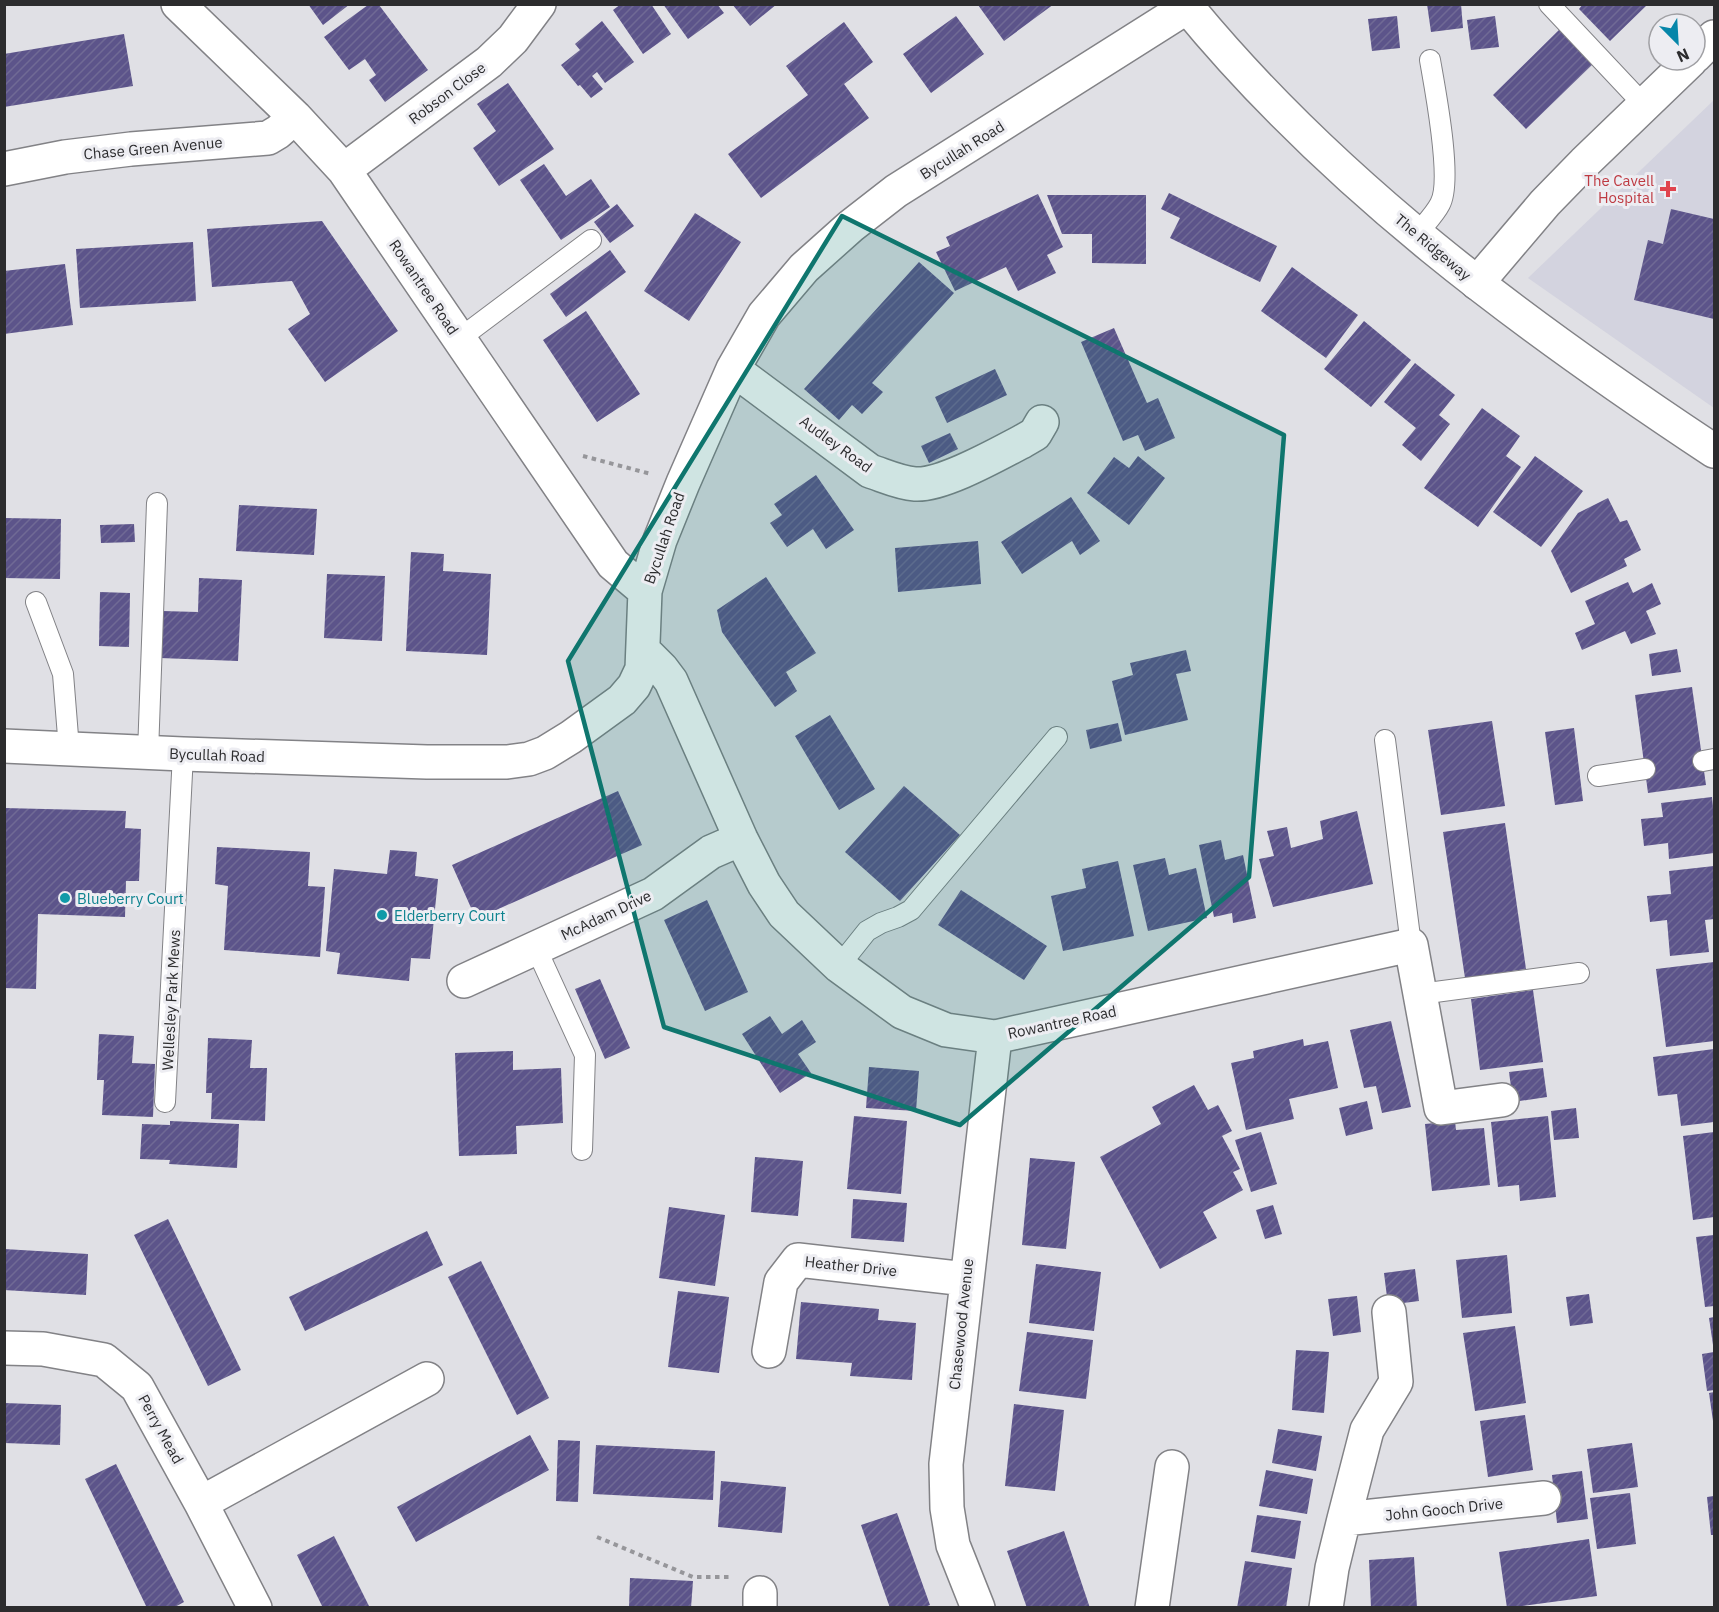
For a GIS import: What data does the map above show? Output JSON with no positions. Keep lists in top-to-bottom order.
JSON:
{
  "streets": {
    "street": [
      "Robson Close",
      "Chase Green Avenue",
      "Bycullah Road",
      "The Ridgeway",
      "Rowantree Road",
      "Audley Road",
      "McAdam Drive",
      "Heather Drive",
      "Chasewood Avenue",
      "Perry Mead",
      "John Gooch Drive"
    ],
    "lane": ["Wellesley Park Mews"]
  },
  "crossings": [
    ["Robson Close", "Rowantree Road"],
    ["Chase Green Avenue", "Rowantree Road"],
    ["Bycullah Road", "The Ridgeway"],
    ["Bycullah Road", "Rowantree Road"],
    ["Bycullah Road", "Audley Road"],
    ["Bycullah Road", "Wellesley Park Mews"],
    ["Rowantree Road", "McAdam Drive"],
    ["Rowantree Road", "Chasewood Avenue"],
    ["Heather Drive", "Chasewood Avenue"]
  ],
  "places": {
    "health": ["The Cavell Hospital"],
    "other": ["Blueberry Court", "Elderberry Court"]
  },
  "north": "bottom right"
}
